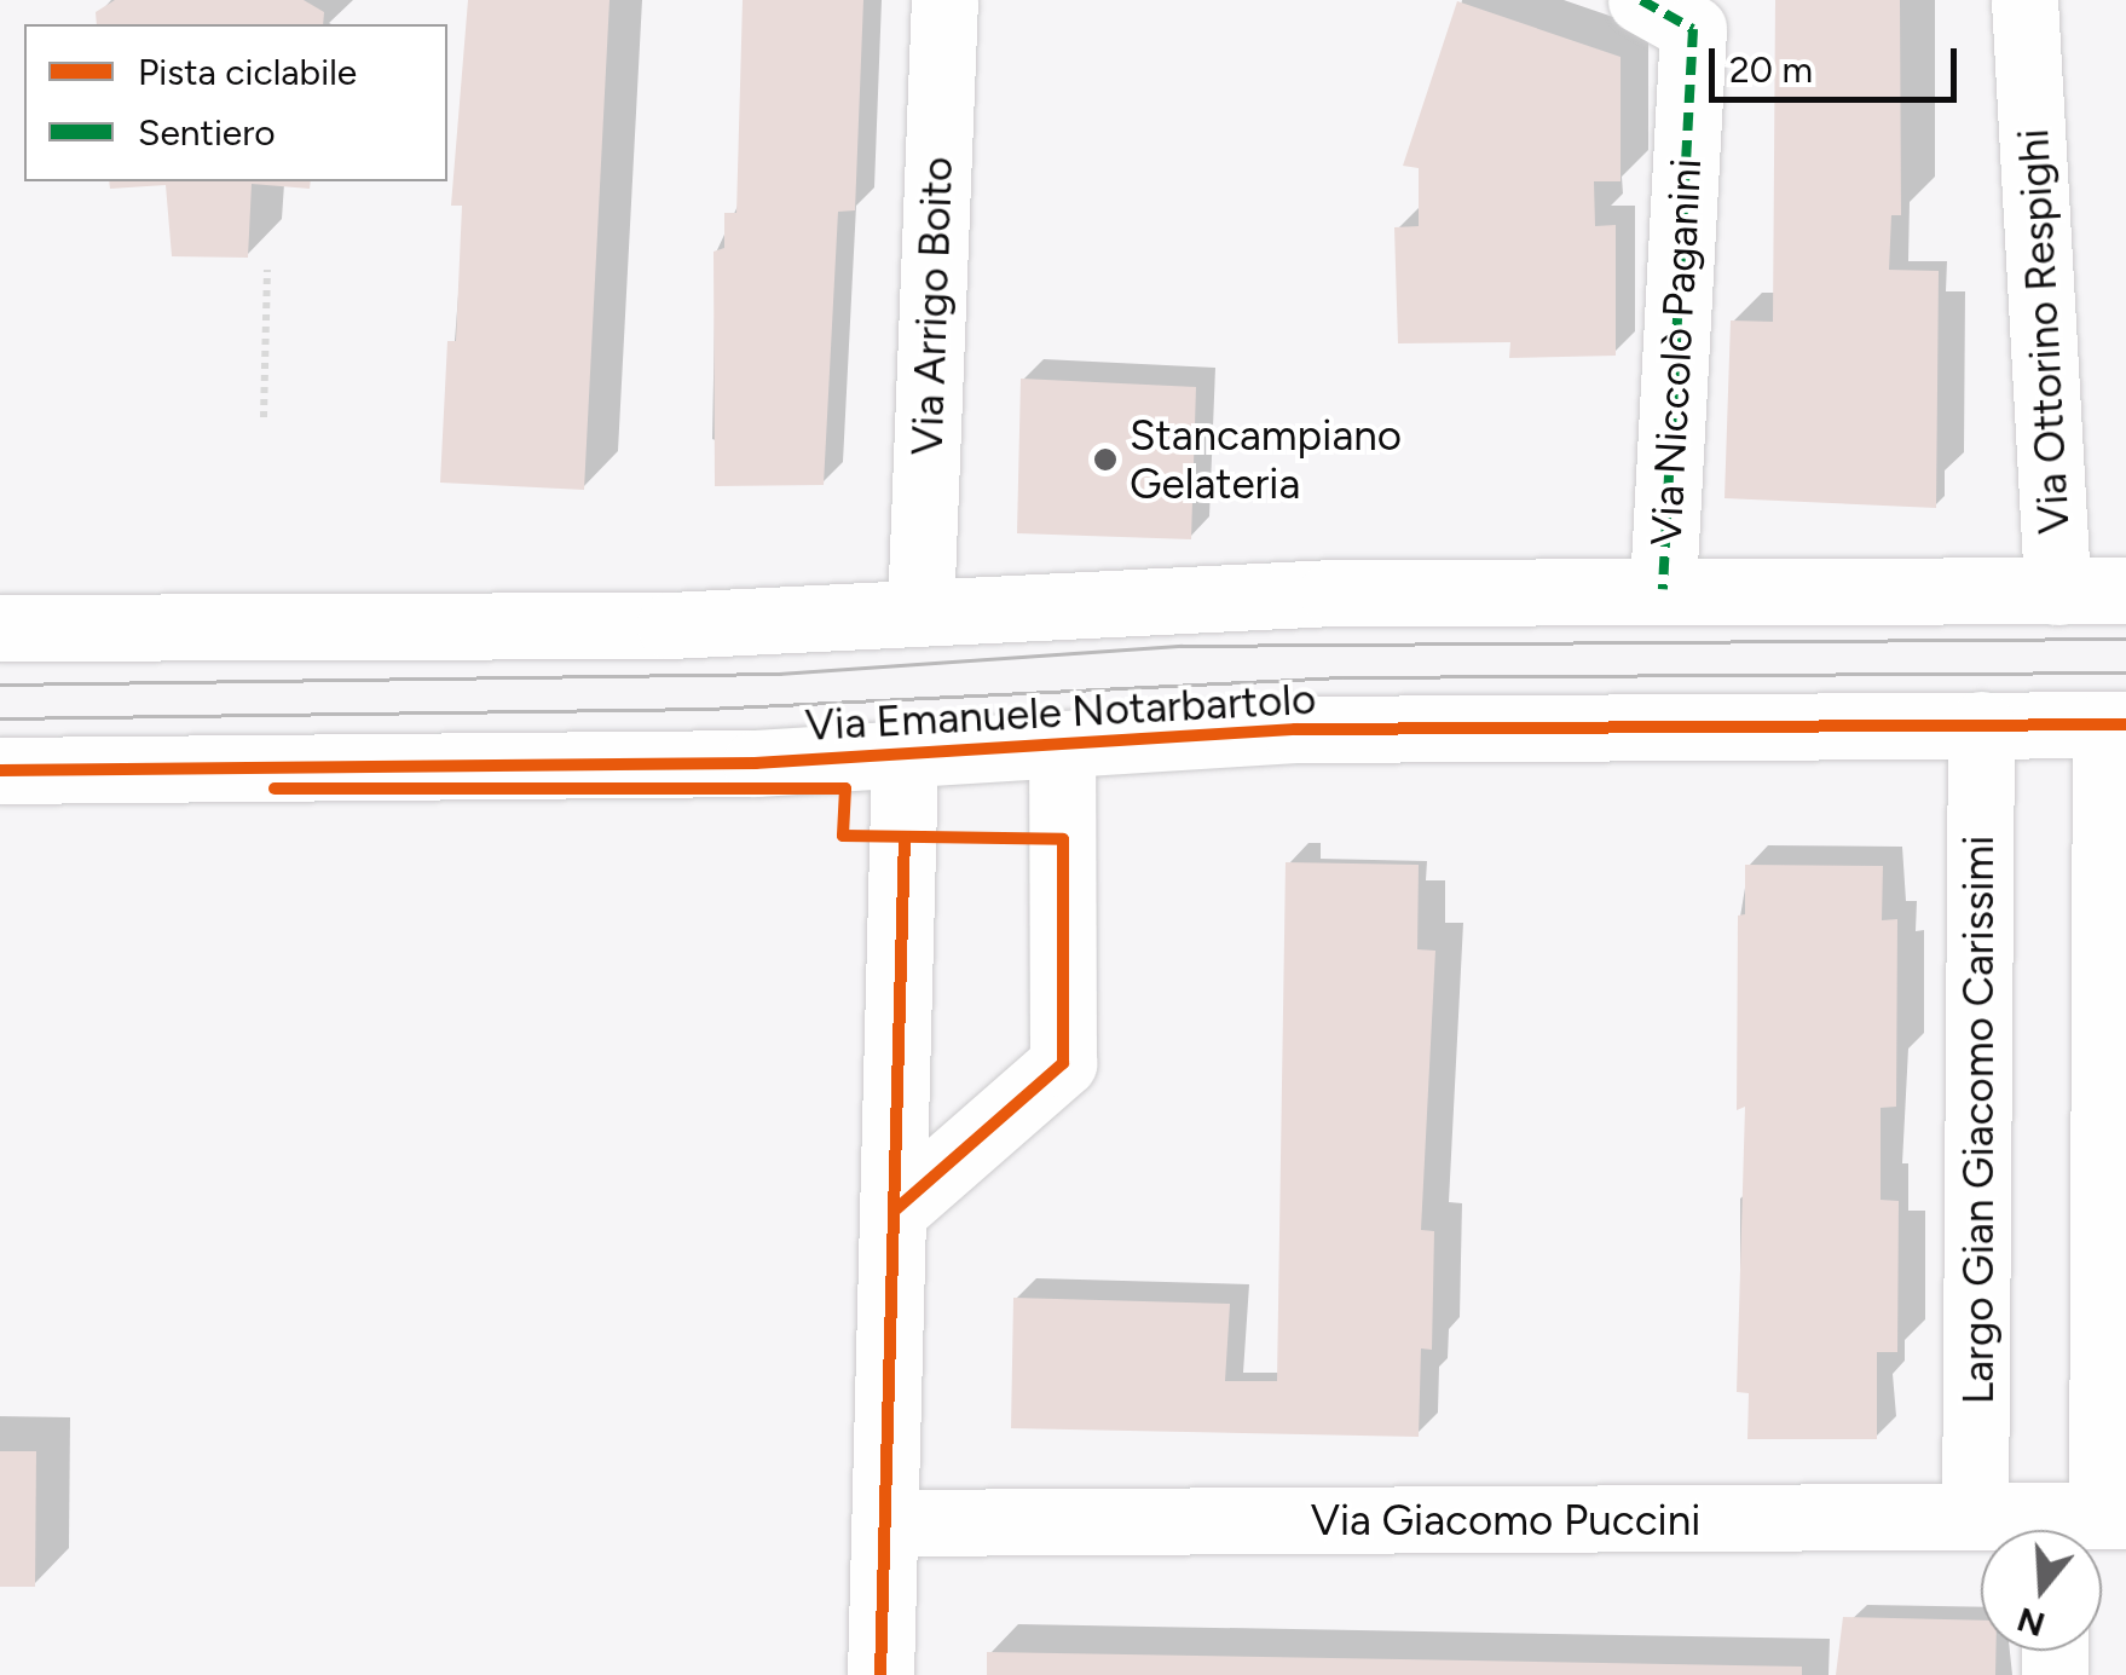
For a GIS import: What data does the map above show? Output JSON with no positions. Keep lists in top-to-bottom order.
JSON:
{
  "streets": {
    "street": [
      "Via Arrigo Boito",
      "Via Ottorino Respighi",
      "Via Niccolò Paganini",
      "Via Emanuele Notarbartolo",
      "Largo Gian Giacomo Carissimi",
      "Via Giacomo Puccini"
    ]
  },
  "crossings": [
    ["Via Emanuele Notarbartolo", "Largo Gian Giacomo Carissimi"],
    ["Largo Gian Giacomo Carissimi", "Via Giacomo Puccini"]
  ],
  "places": ["Stancampiano Gelateria"],
  "legend": ["Pista ciclabile", "Sentiero"],
  "scale_bar": "20 m",
  "north": "bottom"
}
